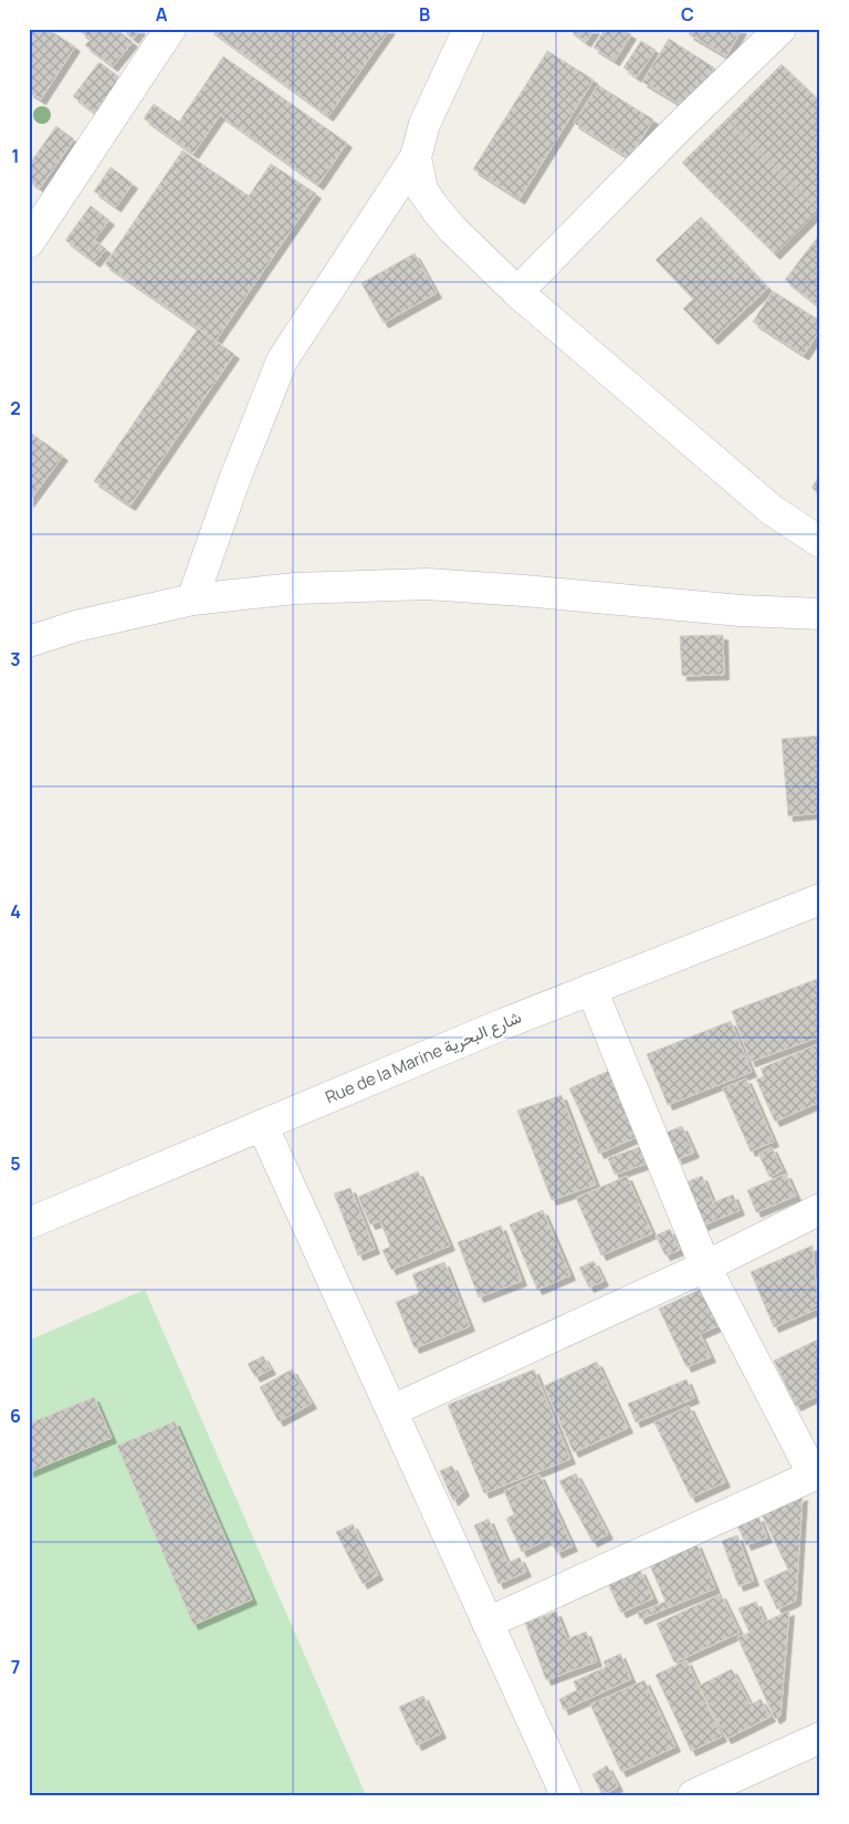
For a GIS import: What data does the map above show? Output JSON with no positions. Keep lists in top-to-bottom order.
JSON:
{
  "streets": {
    "street": ["Rue de la Marine شارع البحرية"]
  },
  "grid": {
    "columns": ["A", "B", "C"],
    "rows": [
      "1",
      "2",
      "3",
      "4",
      "5",
      "6",
      "7"
    ]
  }
}
